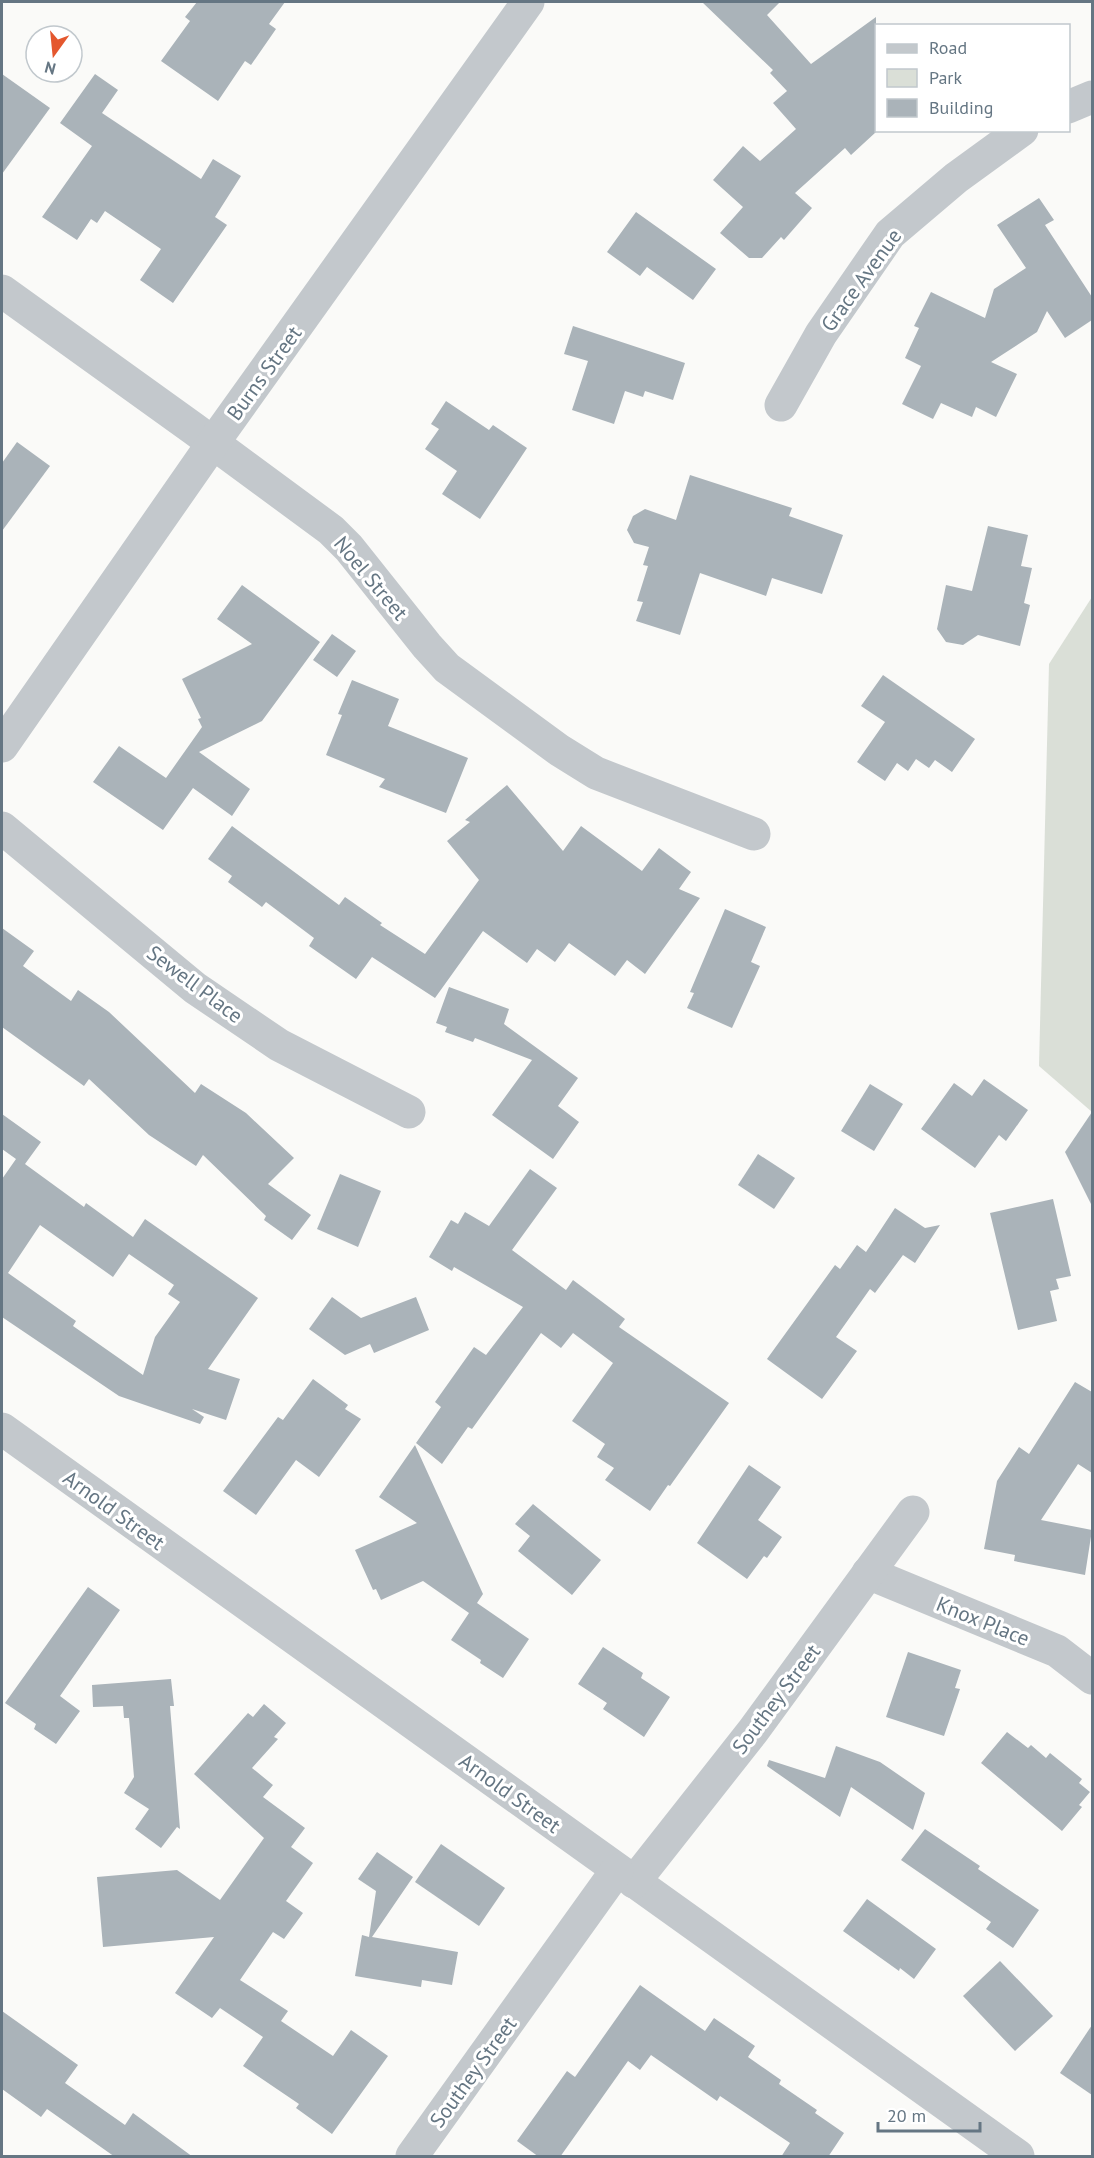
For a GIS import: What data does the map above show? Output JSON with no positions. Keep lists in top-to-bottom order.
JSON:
{
  "streets": {
    "street": [
      "Grace Avenue",
      "Burns Street",
      "Noel Street",
      "Sewell Place",
      "Arnold Street",
      "Knox Place",
      "Southey Street"
    ]
  },
  "crossings": [
    ["Burns Street", "Noel Street"],
    ["Arnold Street", "Southey Street"],
    ["Knox Place", "Southey Street"]
  ],
  "legend": ["Road", "Park", "Building"],
  "scale_bar": "20 m",
  "north": "bottom"
}
